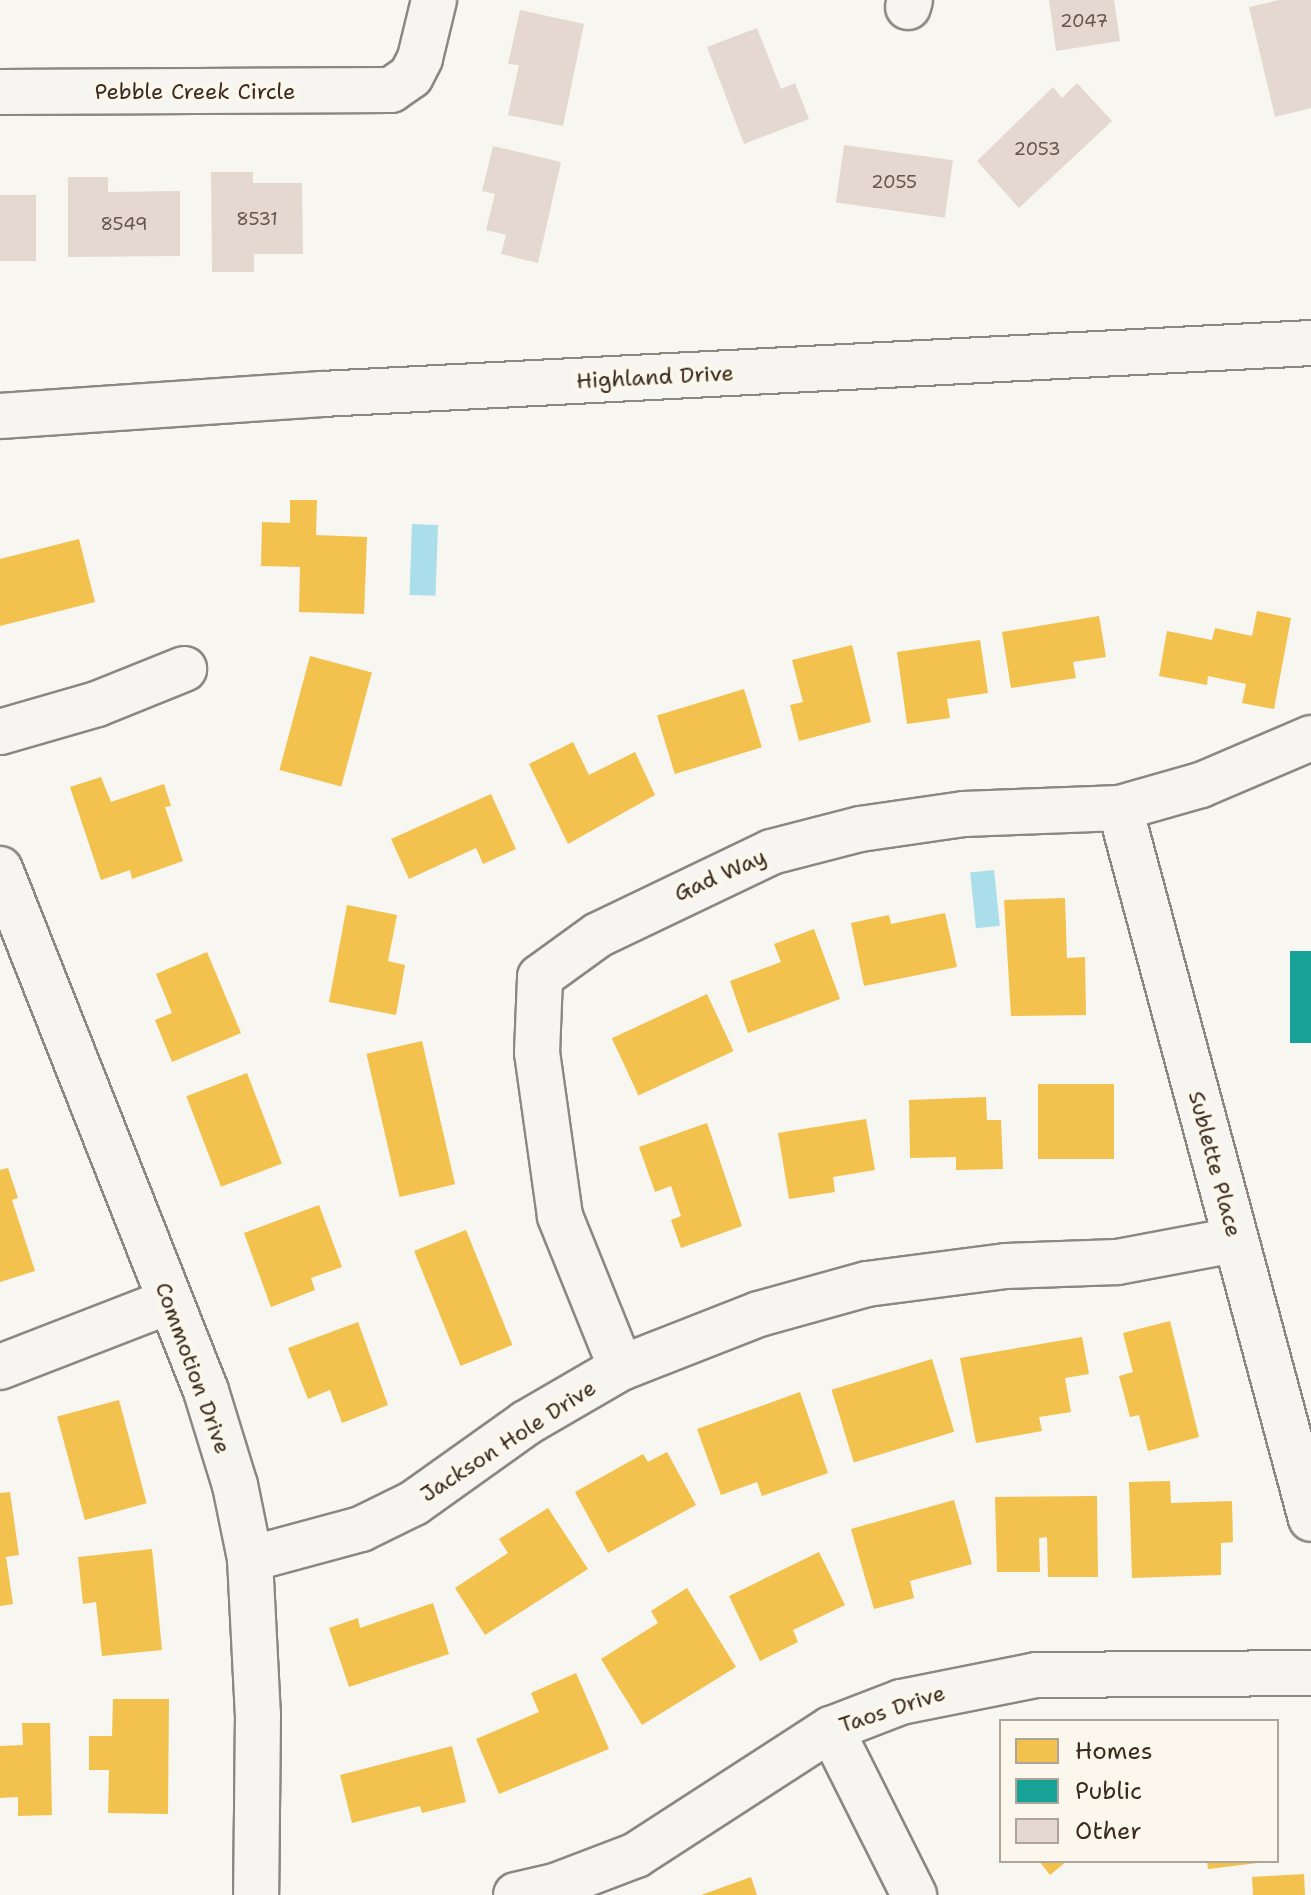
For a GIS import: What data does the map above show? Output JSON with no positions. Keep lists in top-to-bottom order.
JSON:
{
  "streets": {
    "street": [
      "Pebble Creek Circle",
      "Highland Drive",
      "Gad Way",
      "Sublette Place",
      "Commotion Drive",
      "Jackson Hole Drive",
      "Taos Drive"
    ]
  },
  "crossings": [
    ["Gad Way", "Sublette Place"],
    ["Gad Way", "Jackson Hole Drive"],
    ["Sublette Place", "Jackson Hole Drive"],
    ["Commotion Drive", "Jackson Hole Drive"]
  ],
  "house_numbers": [
    "2047",
    "2053",
    "2055",
    "8531",
    "8549"
  ],
  "legend": ["Homes", "Public", "Other"]
}
